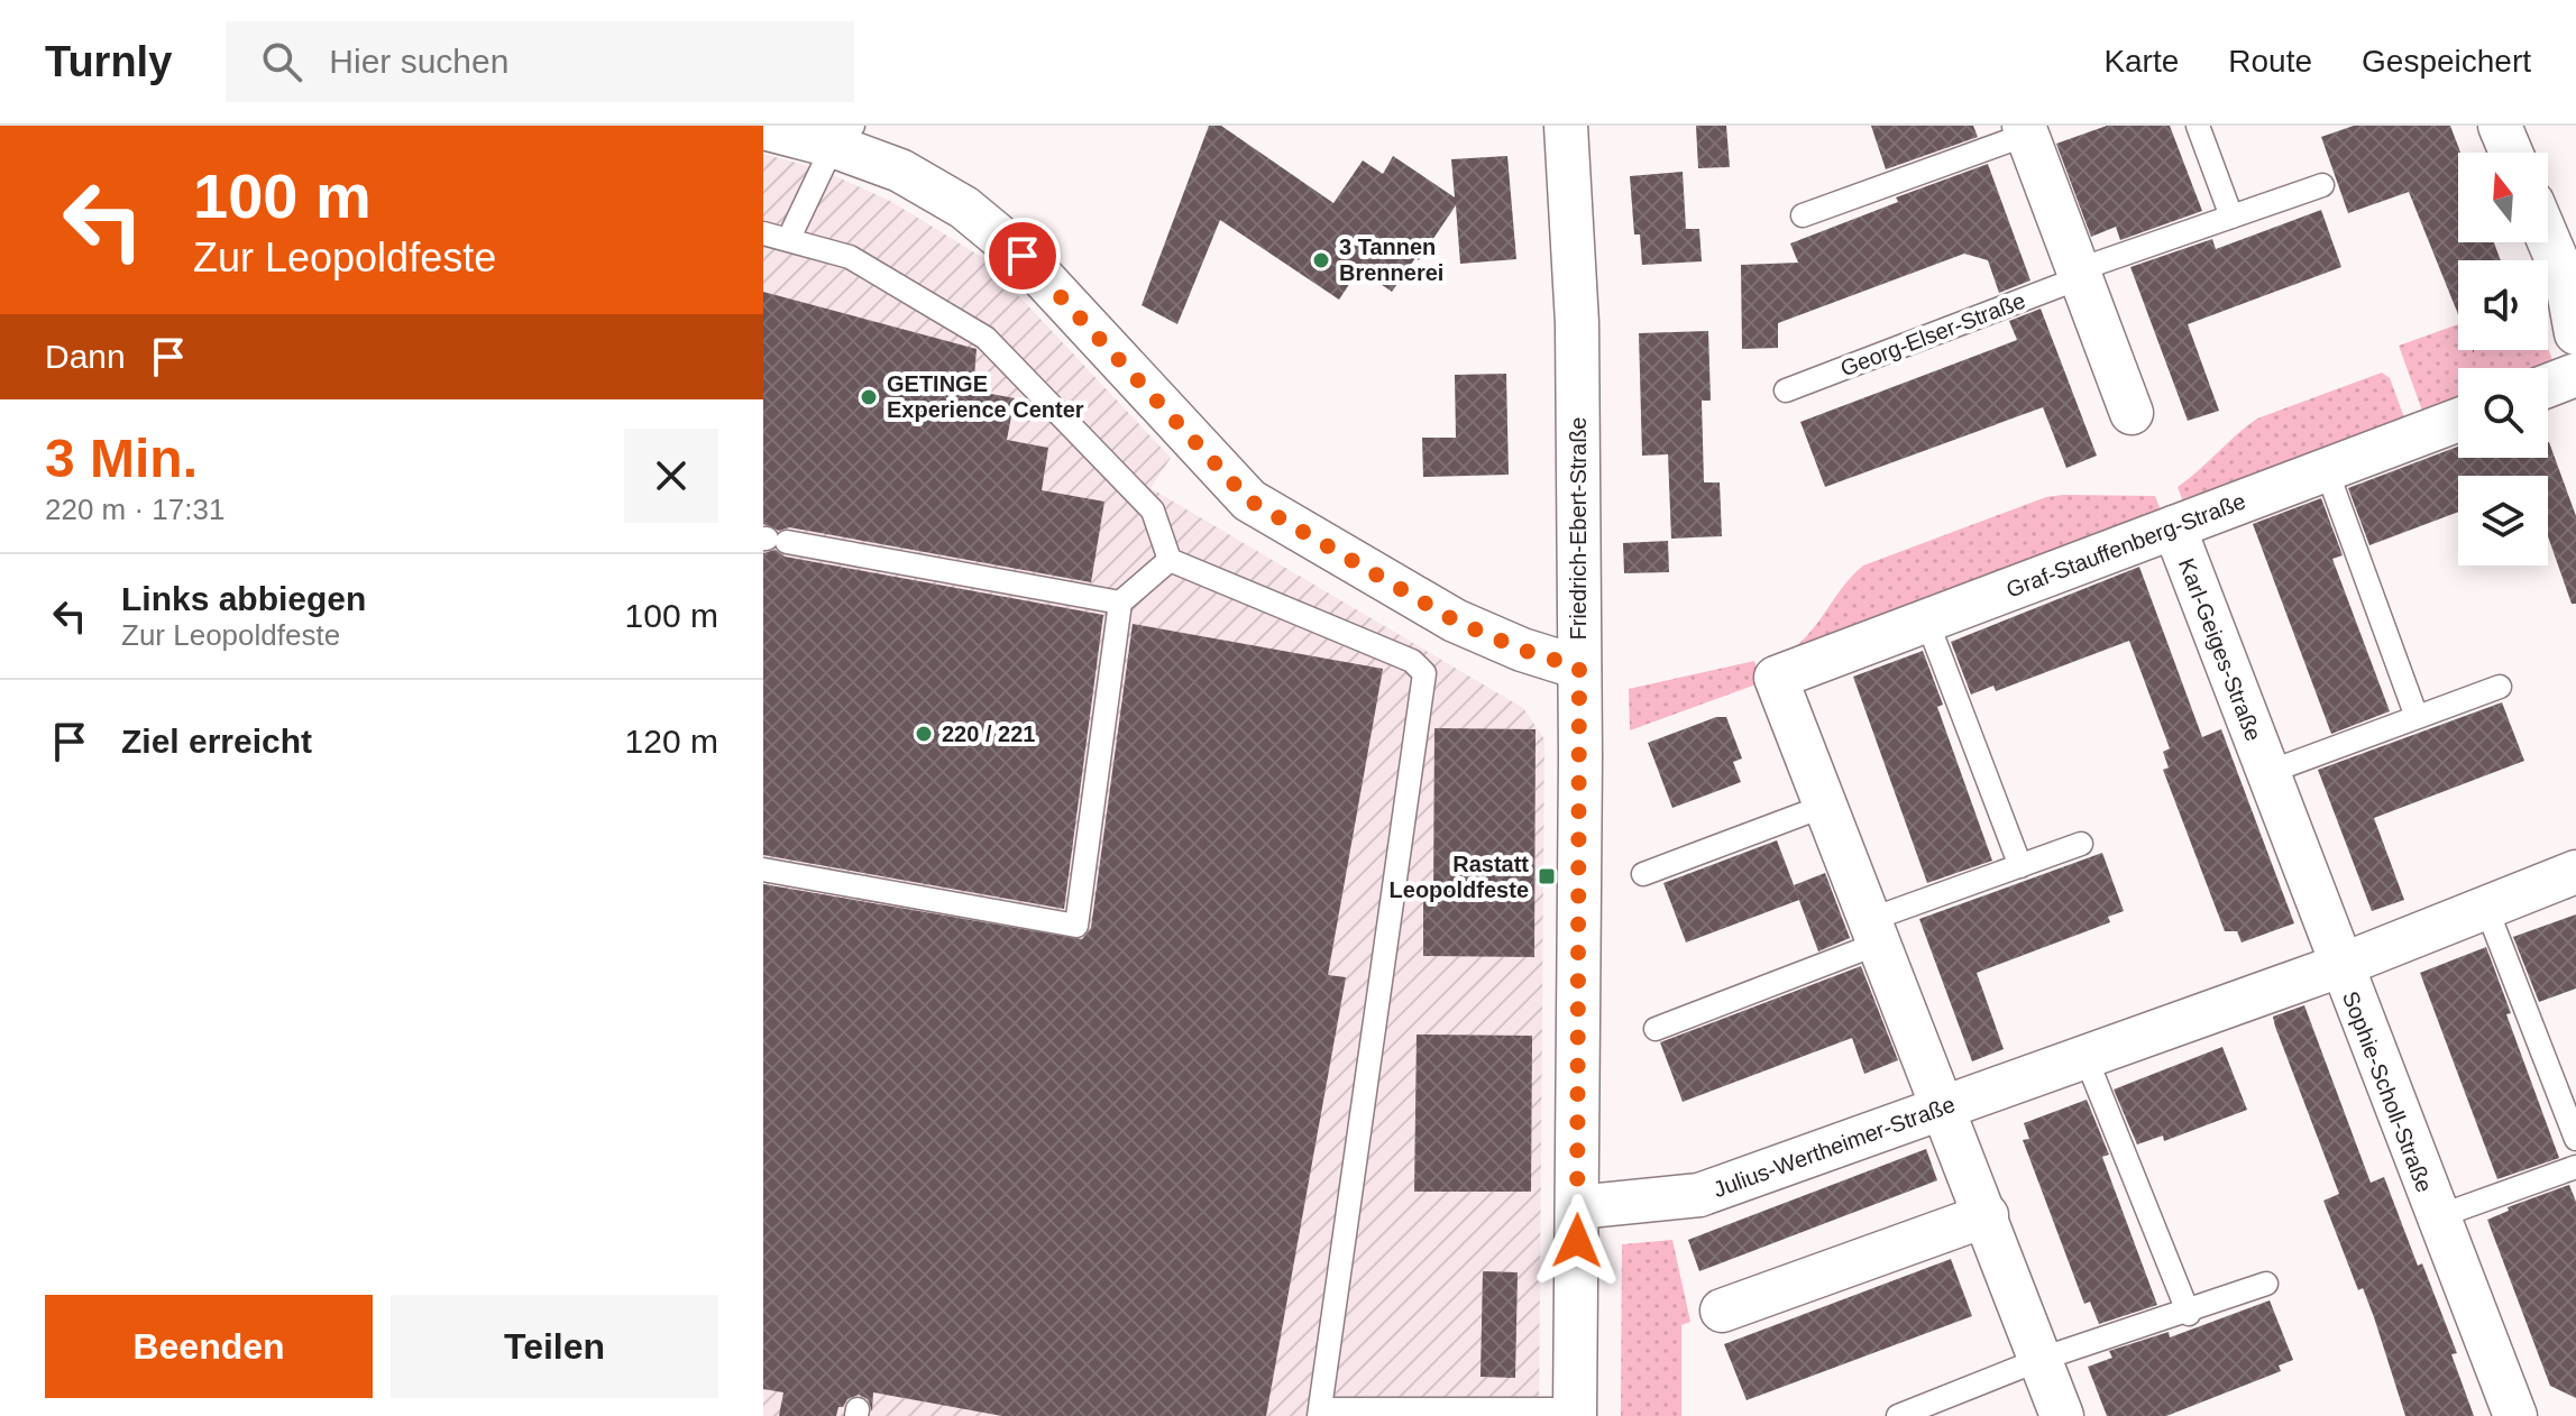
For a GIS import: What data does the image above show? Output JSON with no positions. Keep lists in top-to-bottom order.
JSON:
{
  "streets": {
    "street": [
      "Friedrich-Ebert-Straße",
      "Graf-Stauffenberg-Straße",
      "Karl-Geiges-Straße",
      "Sophie-Scholl-Straße",
      "Julius-Wertheimer-Straße"
    ],
    "lane": ["Georg-Elser-Straße"]
  },
  "crossings": [
    ["Friedrich-Ebert-Straße", "Julius-Wertheimer-Straße"],
    ["Graf-Stauffenberg-Straße", "Karl-Geiges-Straße"],
    ["Graf-Stauffenberg-Straße", "Julius-Wertheimer-Straße"],
    ["Karl-Geiges-Straße", "Sophie-Scholl-Straße"],
    ["Karl-Geiges-Straße", "Julius-Wertheimer-Straße"],
    ["Sophie-Scholl-Straße", "Julius-Wertheimer-Straße"]
  ],
  "places": {
    "other": ["3 Tannen Brennerei", "GETINGE Experience Center", "220 / 221"],
    "transit": ["Rastatt Leopoldfeste"]
  },
  "north": "top",
  "page": {
    "header": "Turnly",
    "search": "Hier suchen",
    "nav": ["Karte", "Route", "Gespeichert"],
    "turn": ["100 m", "Zur Leopoldfeste"],
    "then": "Dann",
    "heading": ["3 Min.", "220 m · 17:31"],
    "list": [
      {
        "name": "Links abbiegen",
        "note": "Zur Leopoldfeste",
        "value": "100 m"
      },
      {
        "name": "Ziel erreicht",
        "value": "120 m"
      }
    ],
    "buttons": ["Beenden", "Teilen"]
  }
}
